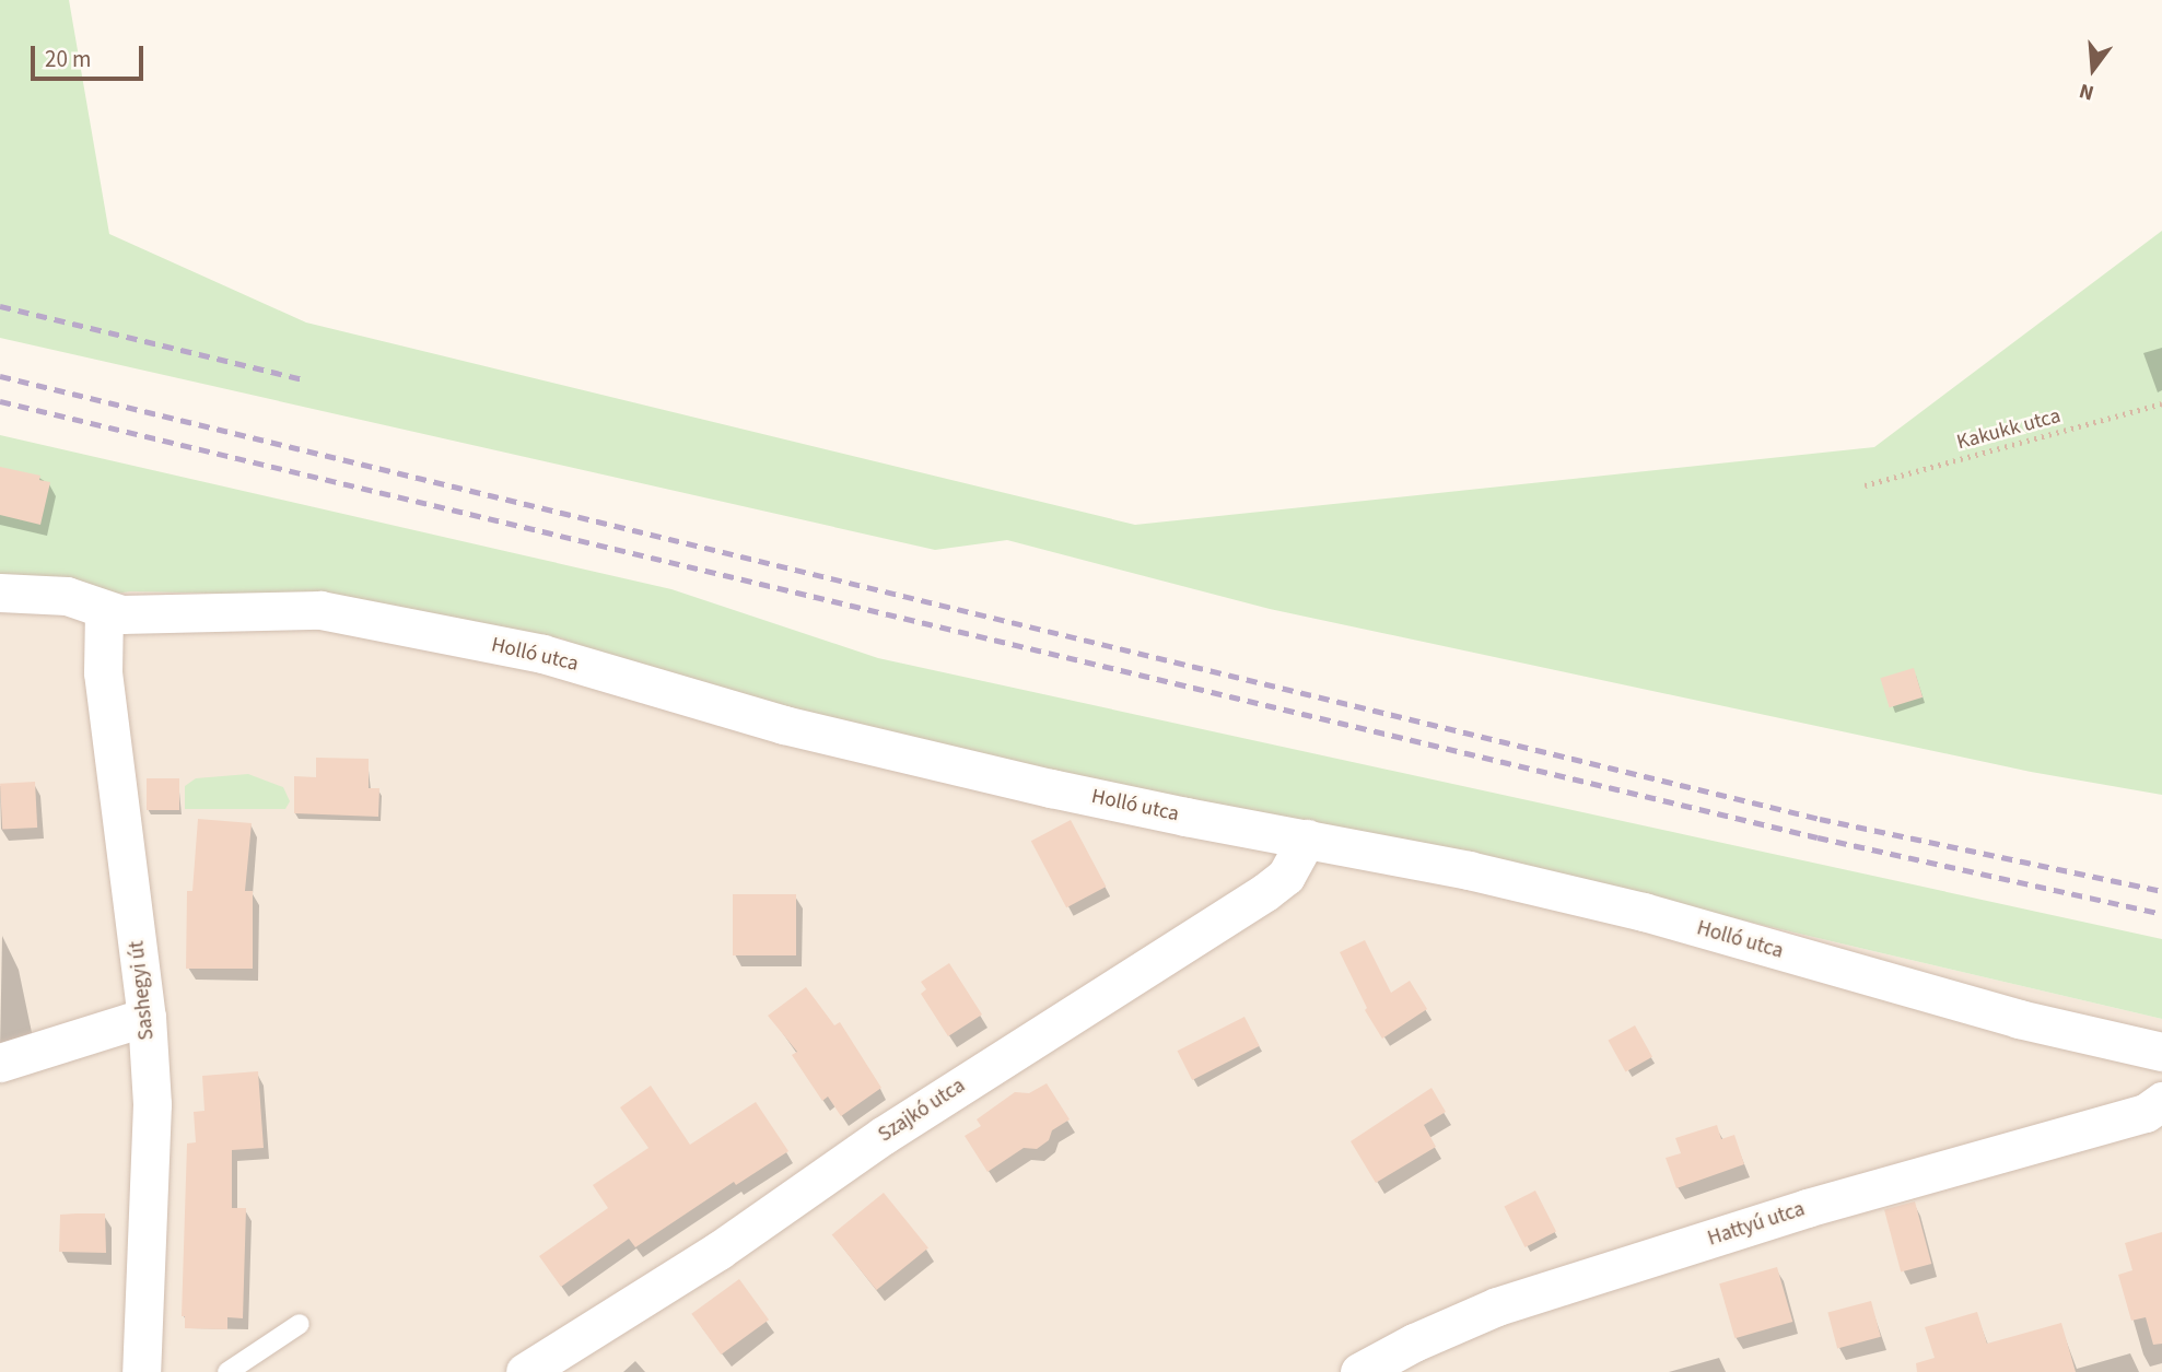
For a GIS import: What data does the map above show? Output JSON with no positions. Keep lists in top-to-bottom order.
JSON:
{
  "streets": {
    "street": [
      "Holló utca",
      "Sashegyi út",
      "Szajkó utca",
      "Hattyú utca"
    ],
    "path": ["Kakukk utca"]
  },
  "crossings": [
    ["Holló utca", "Sashegyi út"],
    ["Holló utca", "Szajkó utca"]
  ],
  "scale_bar": "20 m",
  "north": "bottom"
}
